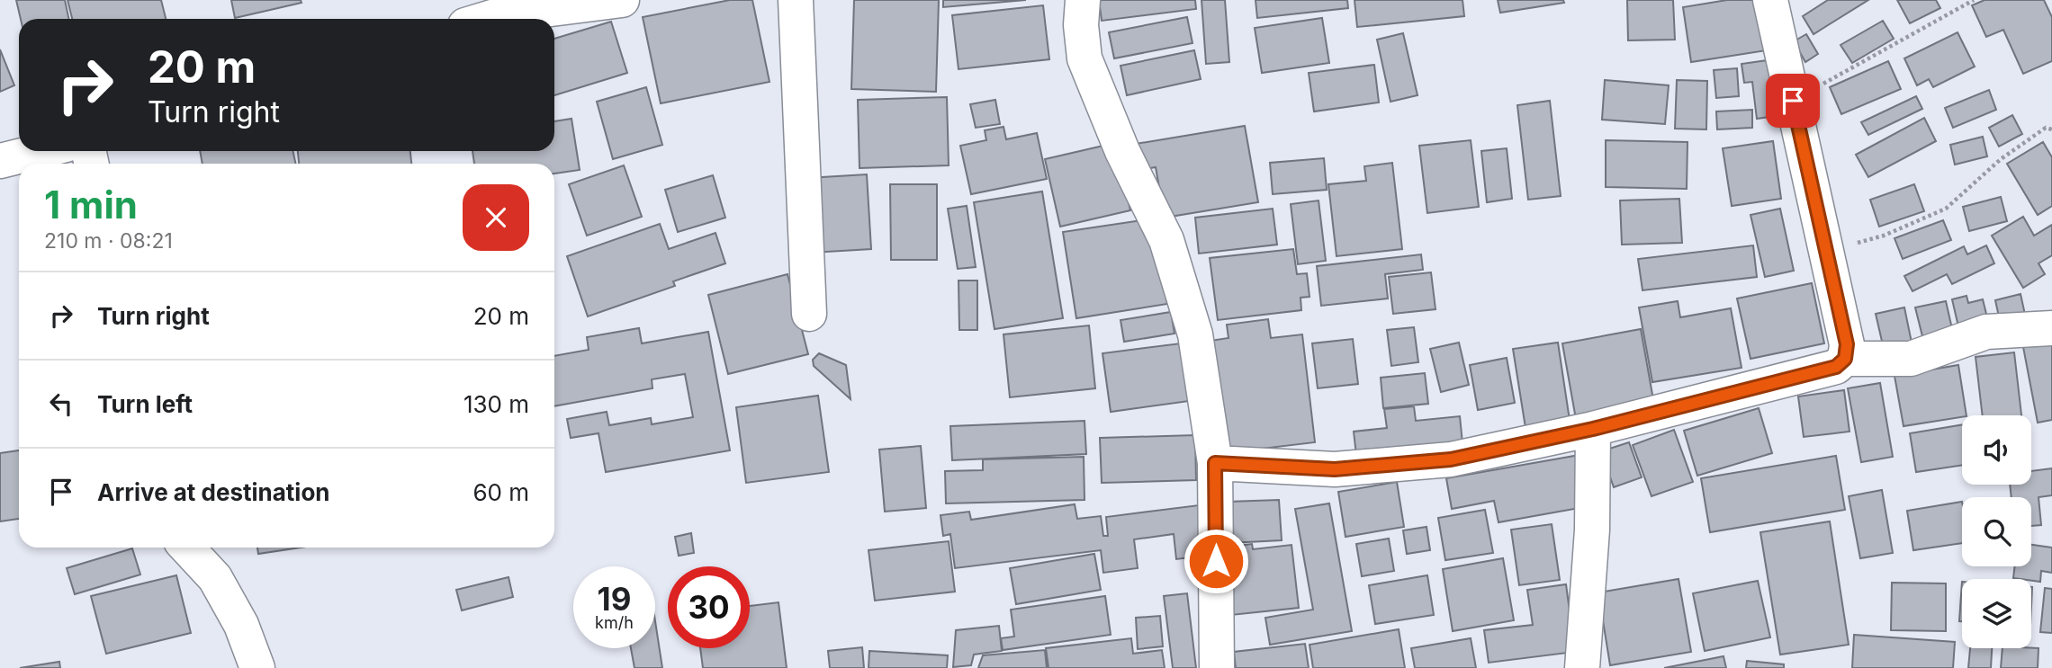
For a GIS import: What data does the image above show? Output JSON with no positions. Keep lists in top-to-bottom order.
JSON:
{
  "page": {
    "turn": ["20 m", "Turn right"],
    "heading": ["1 min", "210 m · 08:21"],
    "list": [
      {
        "name": "Turn right",
        "value": "20 m"
      },
      {
        "name": "Turn left",
        "value": "130 m"
      },
      {
        "name": "Arrive at destination",
        "value": "60 m"
      }
    ],
    "speed": "19 km/h",
    "limit": "30"
  }
}
